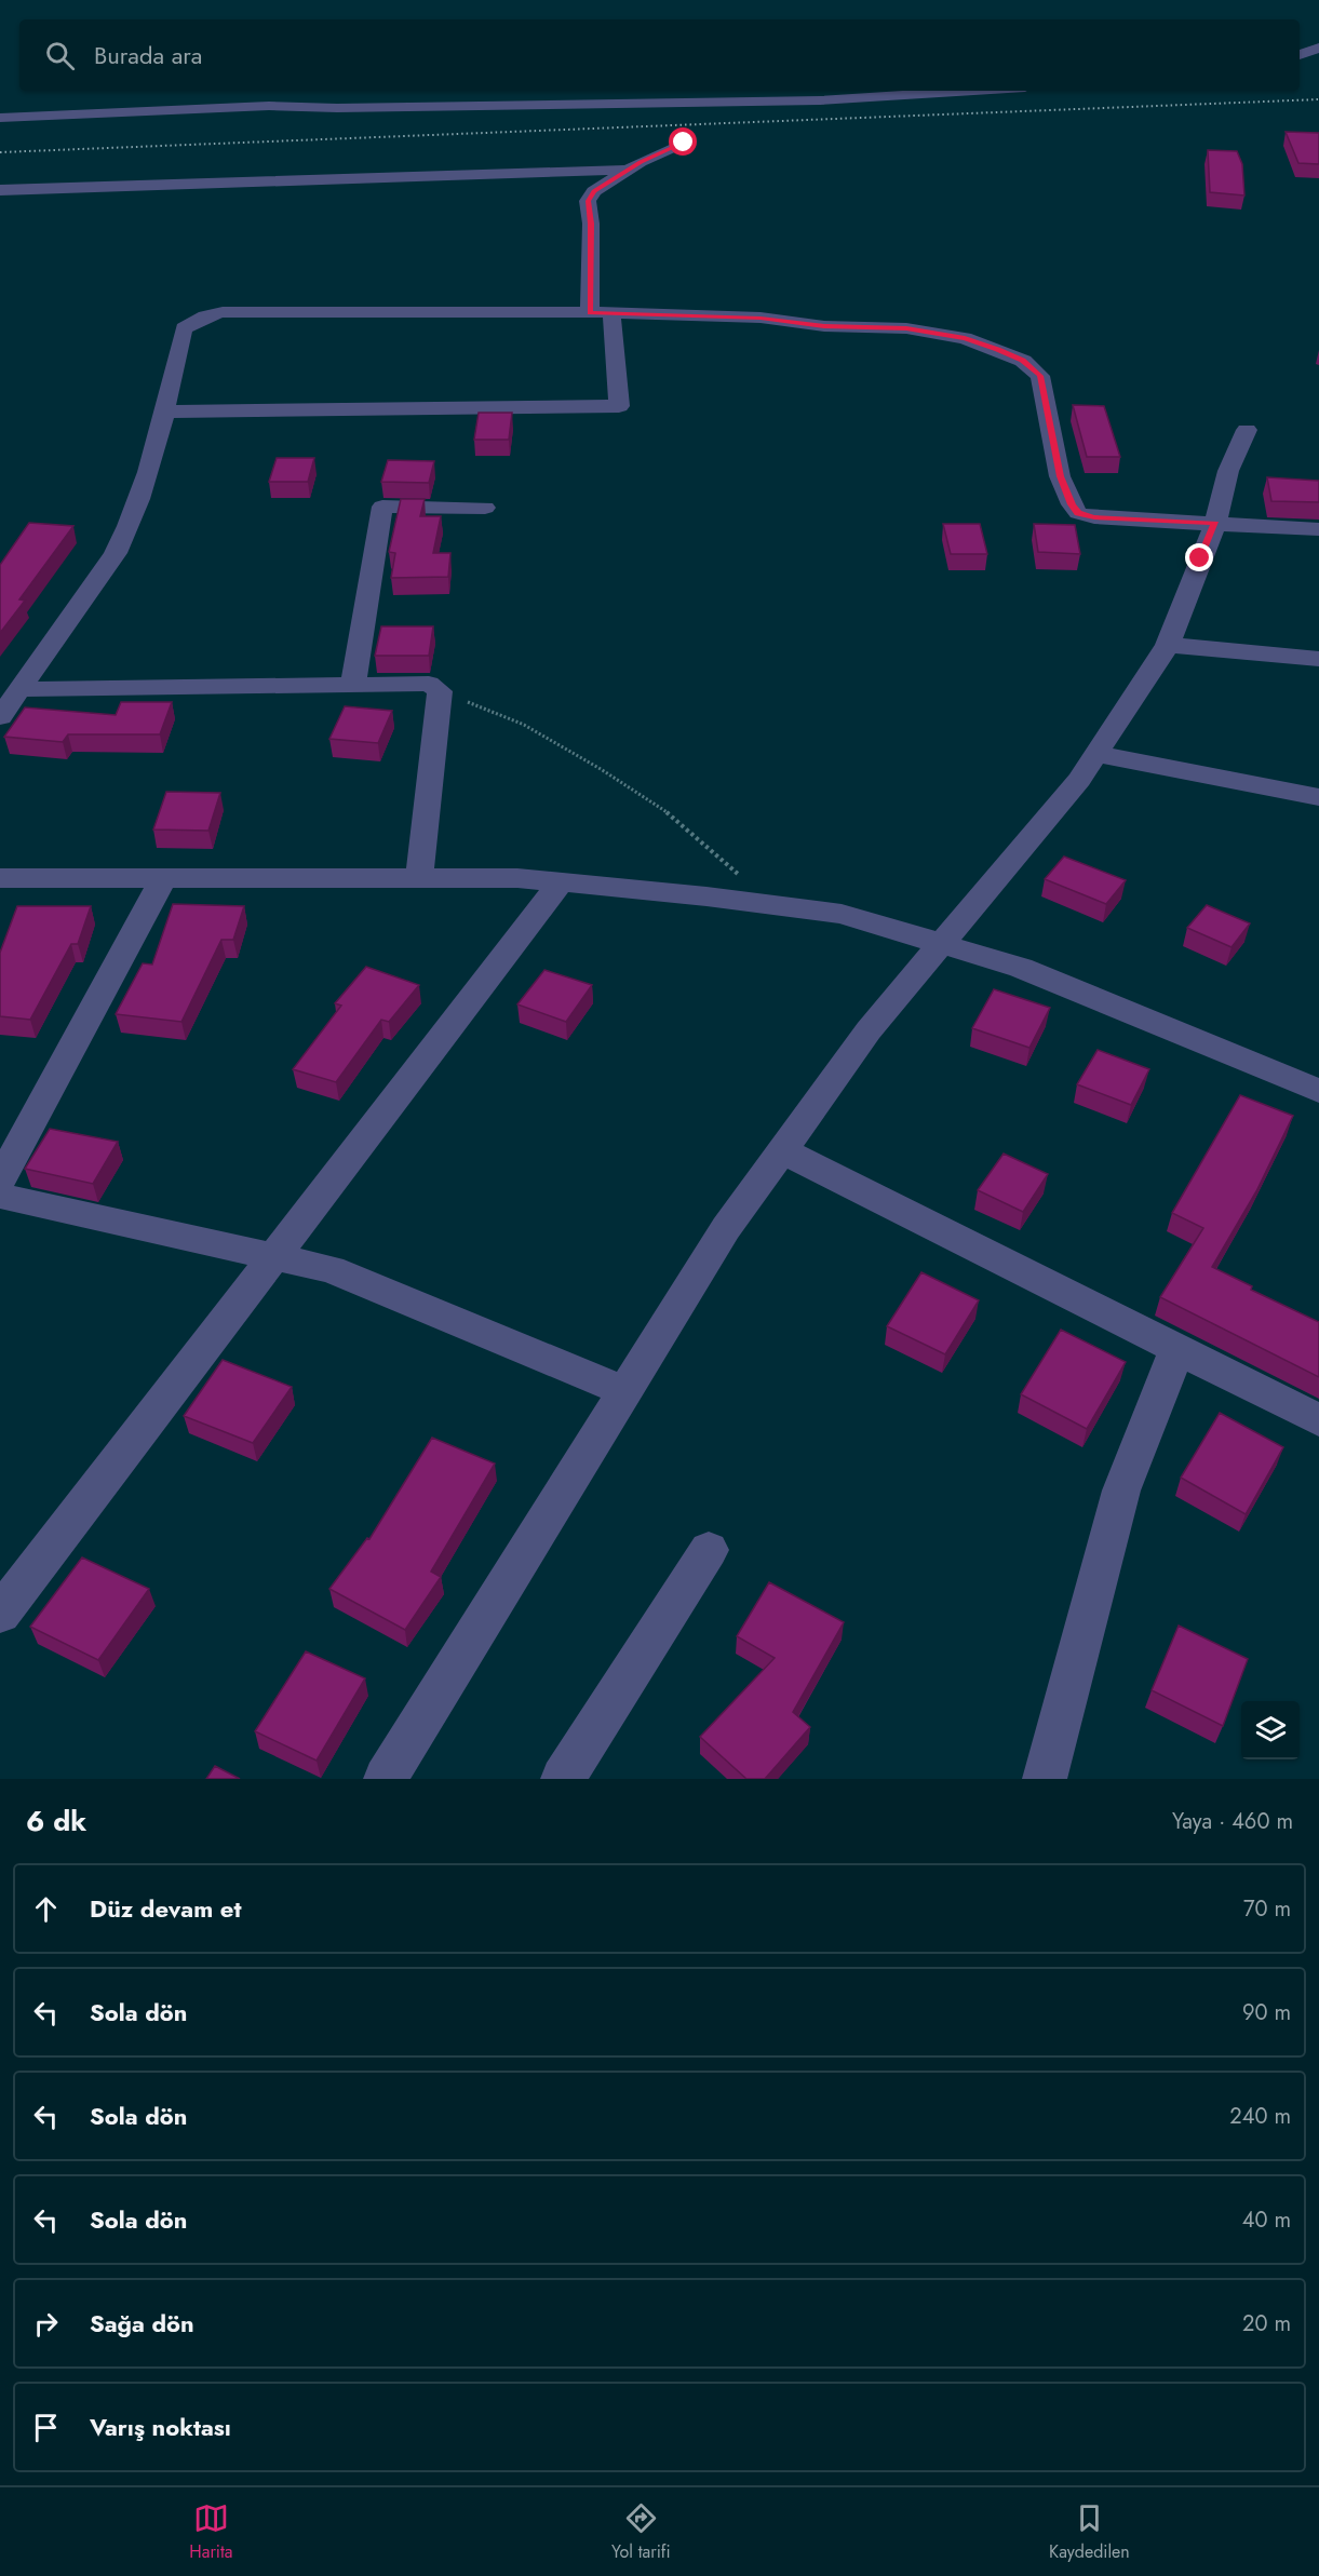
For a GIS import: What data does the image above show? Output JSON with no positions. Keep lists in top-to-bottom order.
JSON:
{
  "page": {
    "search": "Burada ara",
    "heading": ["6 dk", "Yaya · 460 m"],
    "list": [
      ["Düz devam et", "70 m"],
      ["Sola dön", "90 m"],
      ["Sola dön", "240 m"],
      ["Sola dön", "40 m"],
      ["Sağa dön", "20 m"],
      "Varış noktası"
    ],
    "nav": ["Harita", "Yol tarifi", "Kaydedilen"]
  }
}
